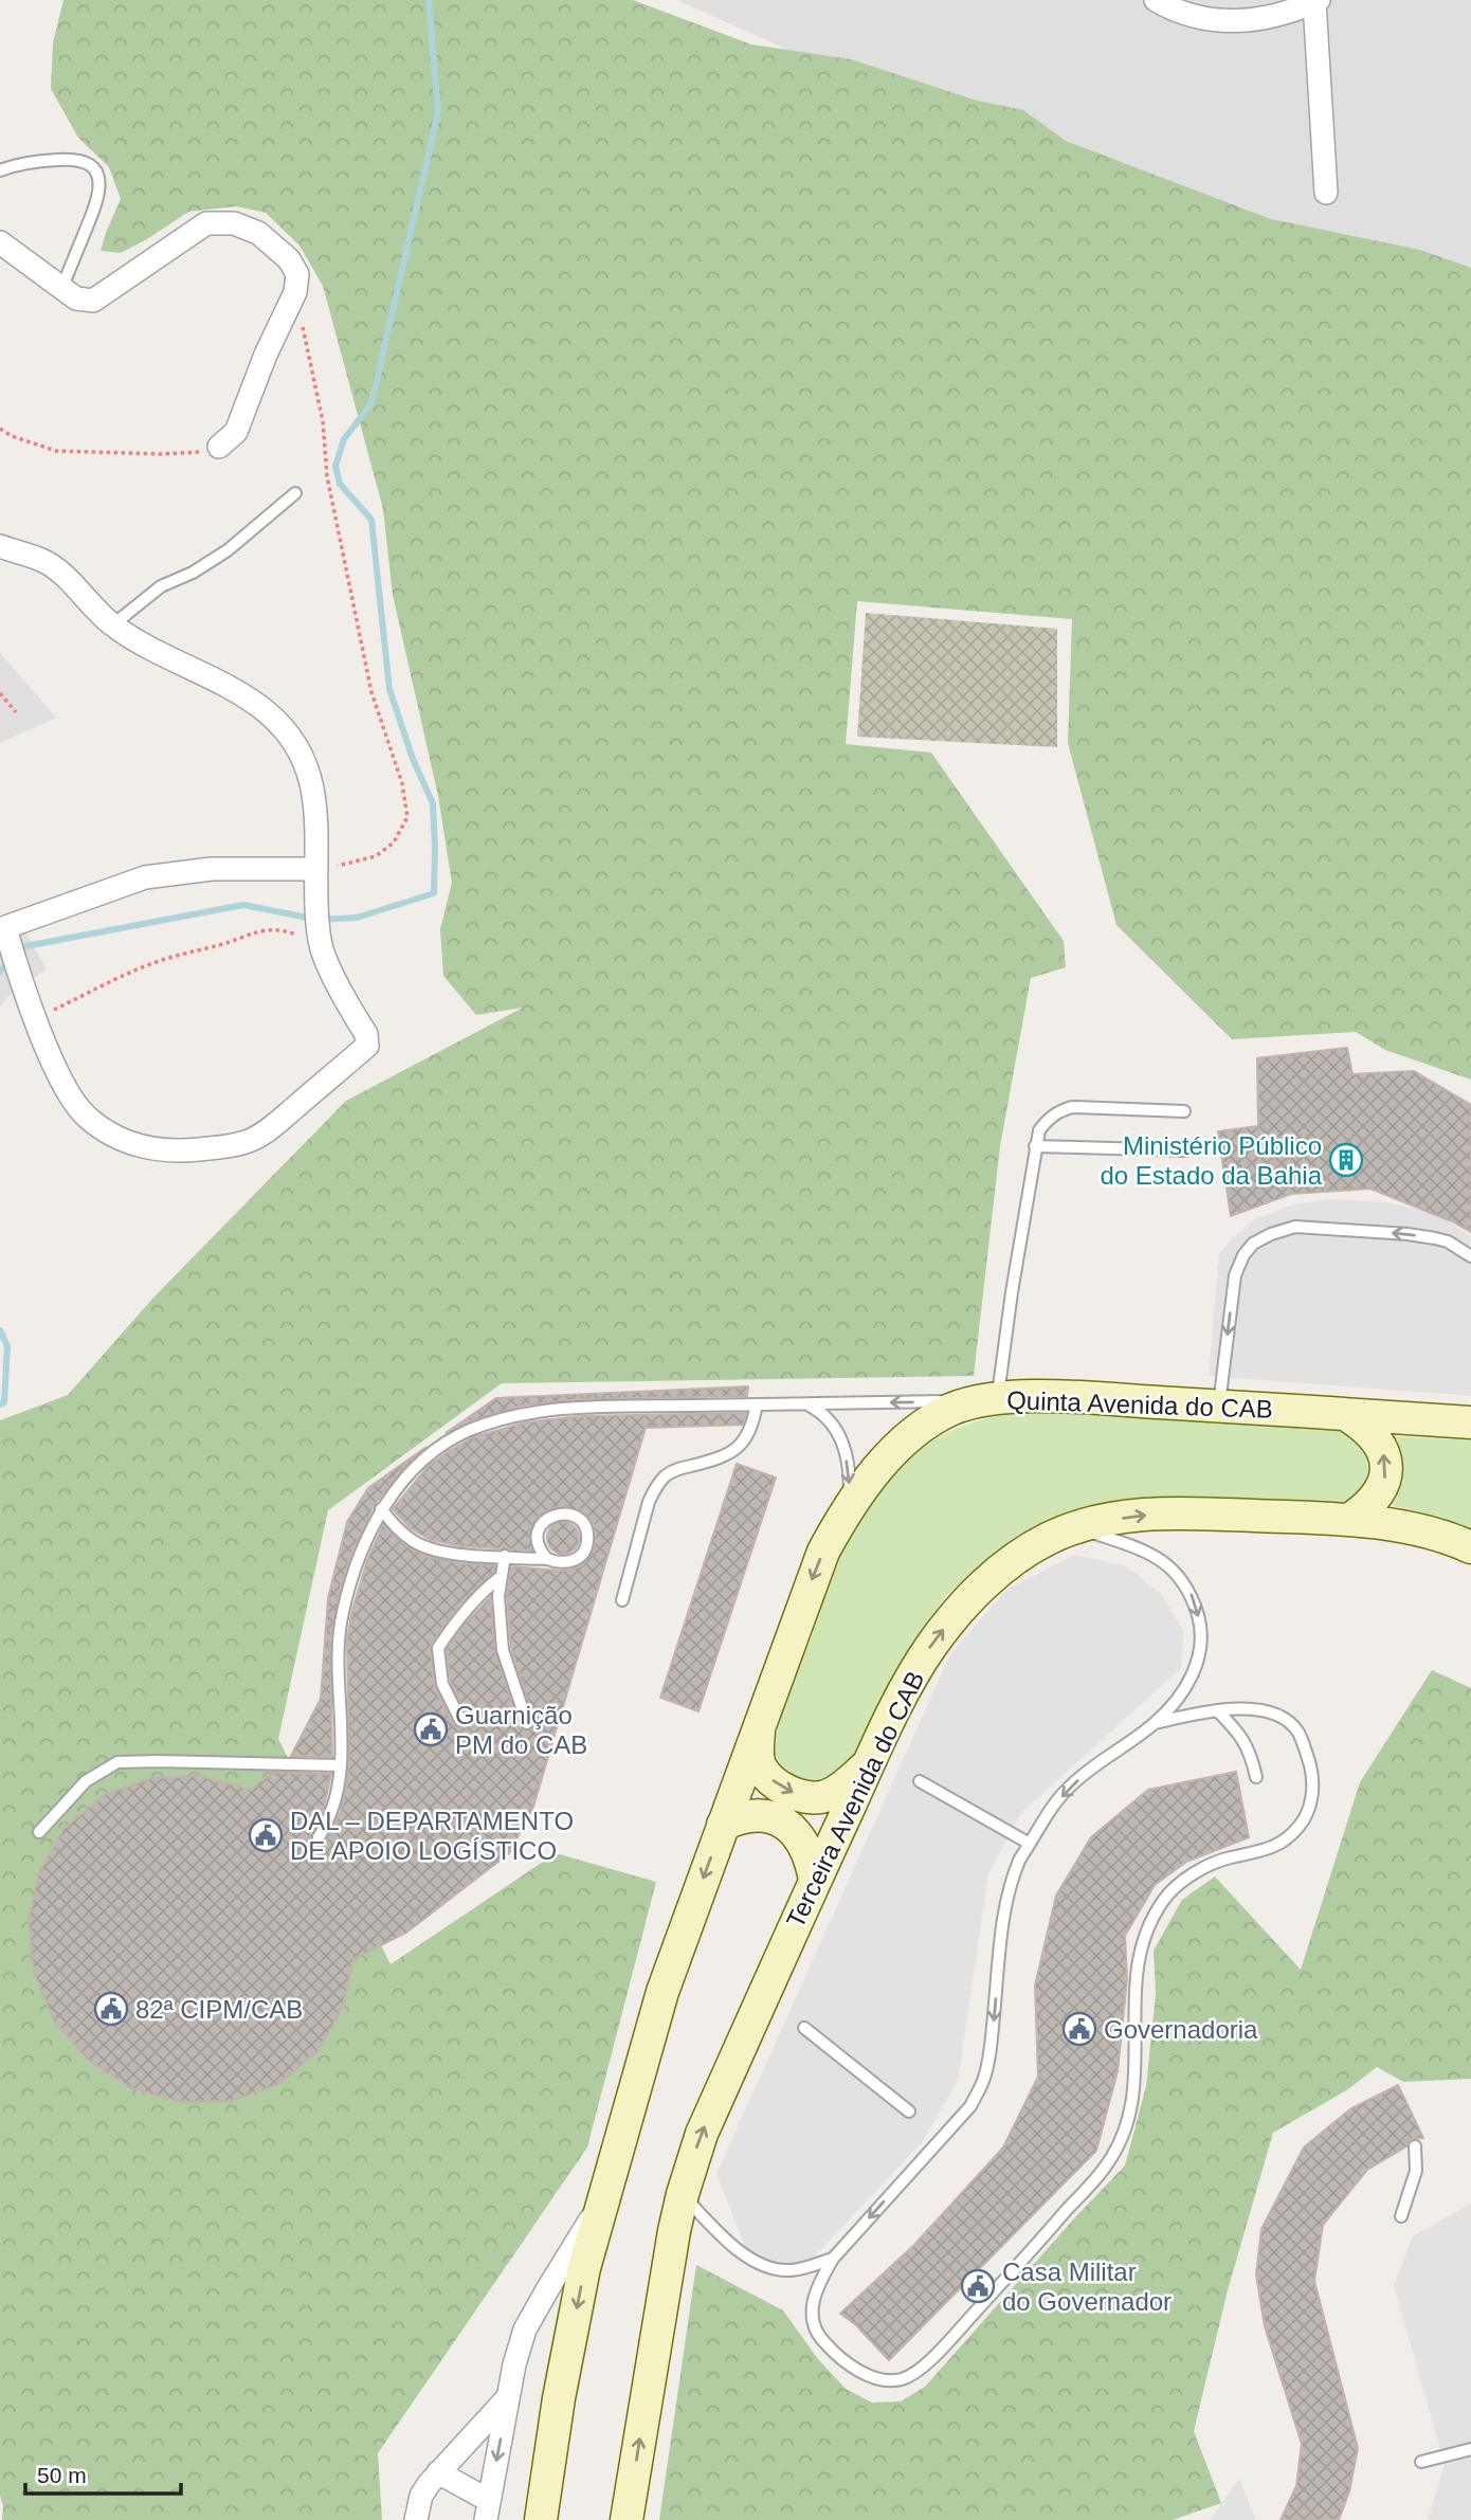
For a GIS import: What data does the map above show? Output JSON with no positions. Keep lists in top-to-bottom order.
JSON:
{
  "streets": {
    "main road": ["Quinta Avenida do CAB", "Terceira Avenida do CAB"]
  },
  "places": {
    "building": ["Ministério Público do Estado da Bahia"],
    "public building": [
      "Guarnição PM do CAB",
      "DAL – DEPARTAMENTO DE APOIO LOGÍSTICO",
      "82ª CIPM/CAB",
      "Governadoria",
      "Casa Militar do Governador"
    ]
  },
  "scale_bar": "50 m"
}
